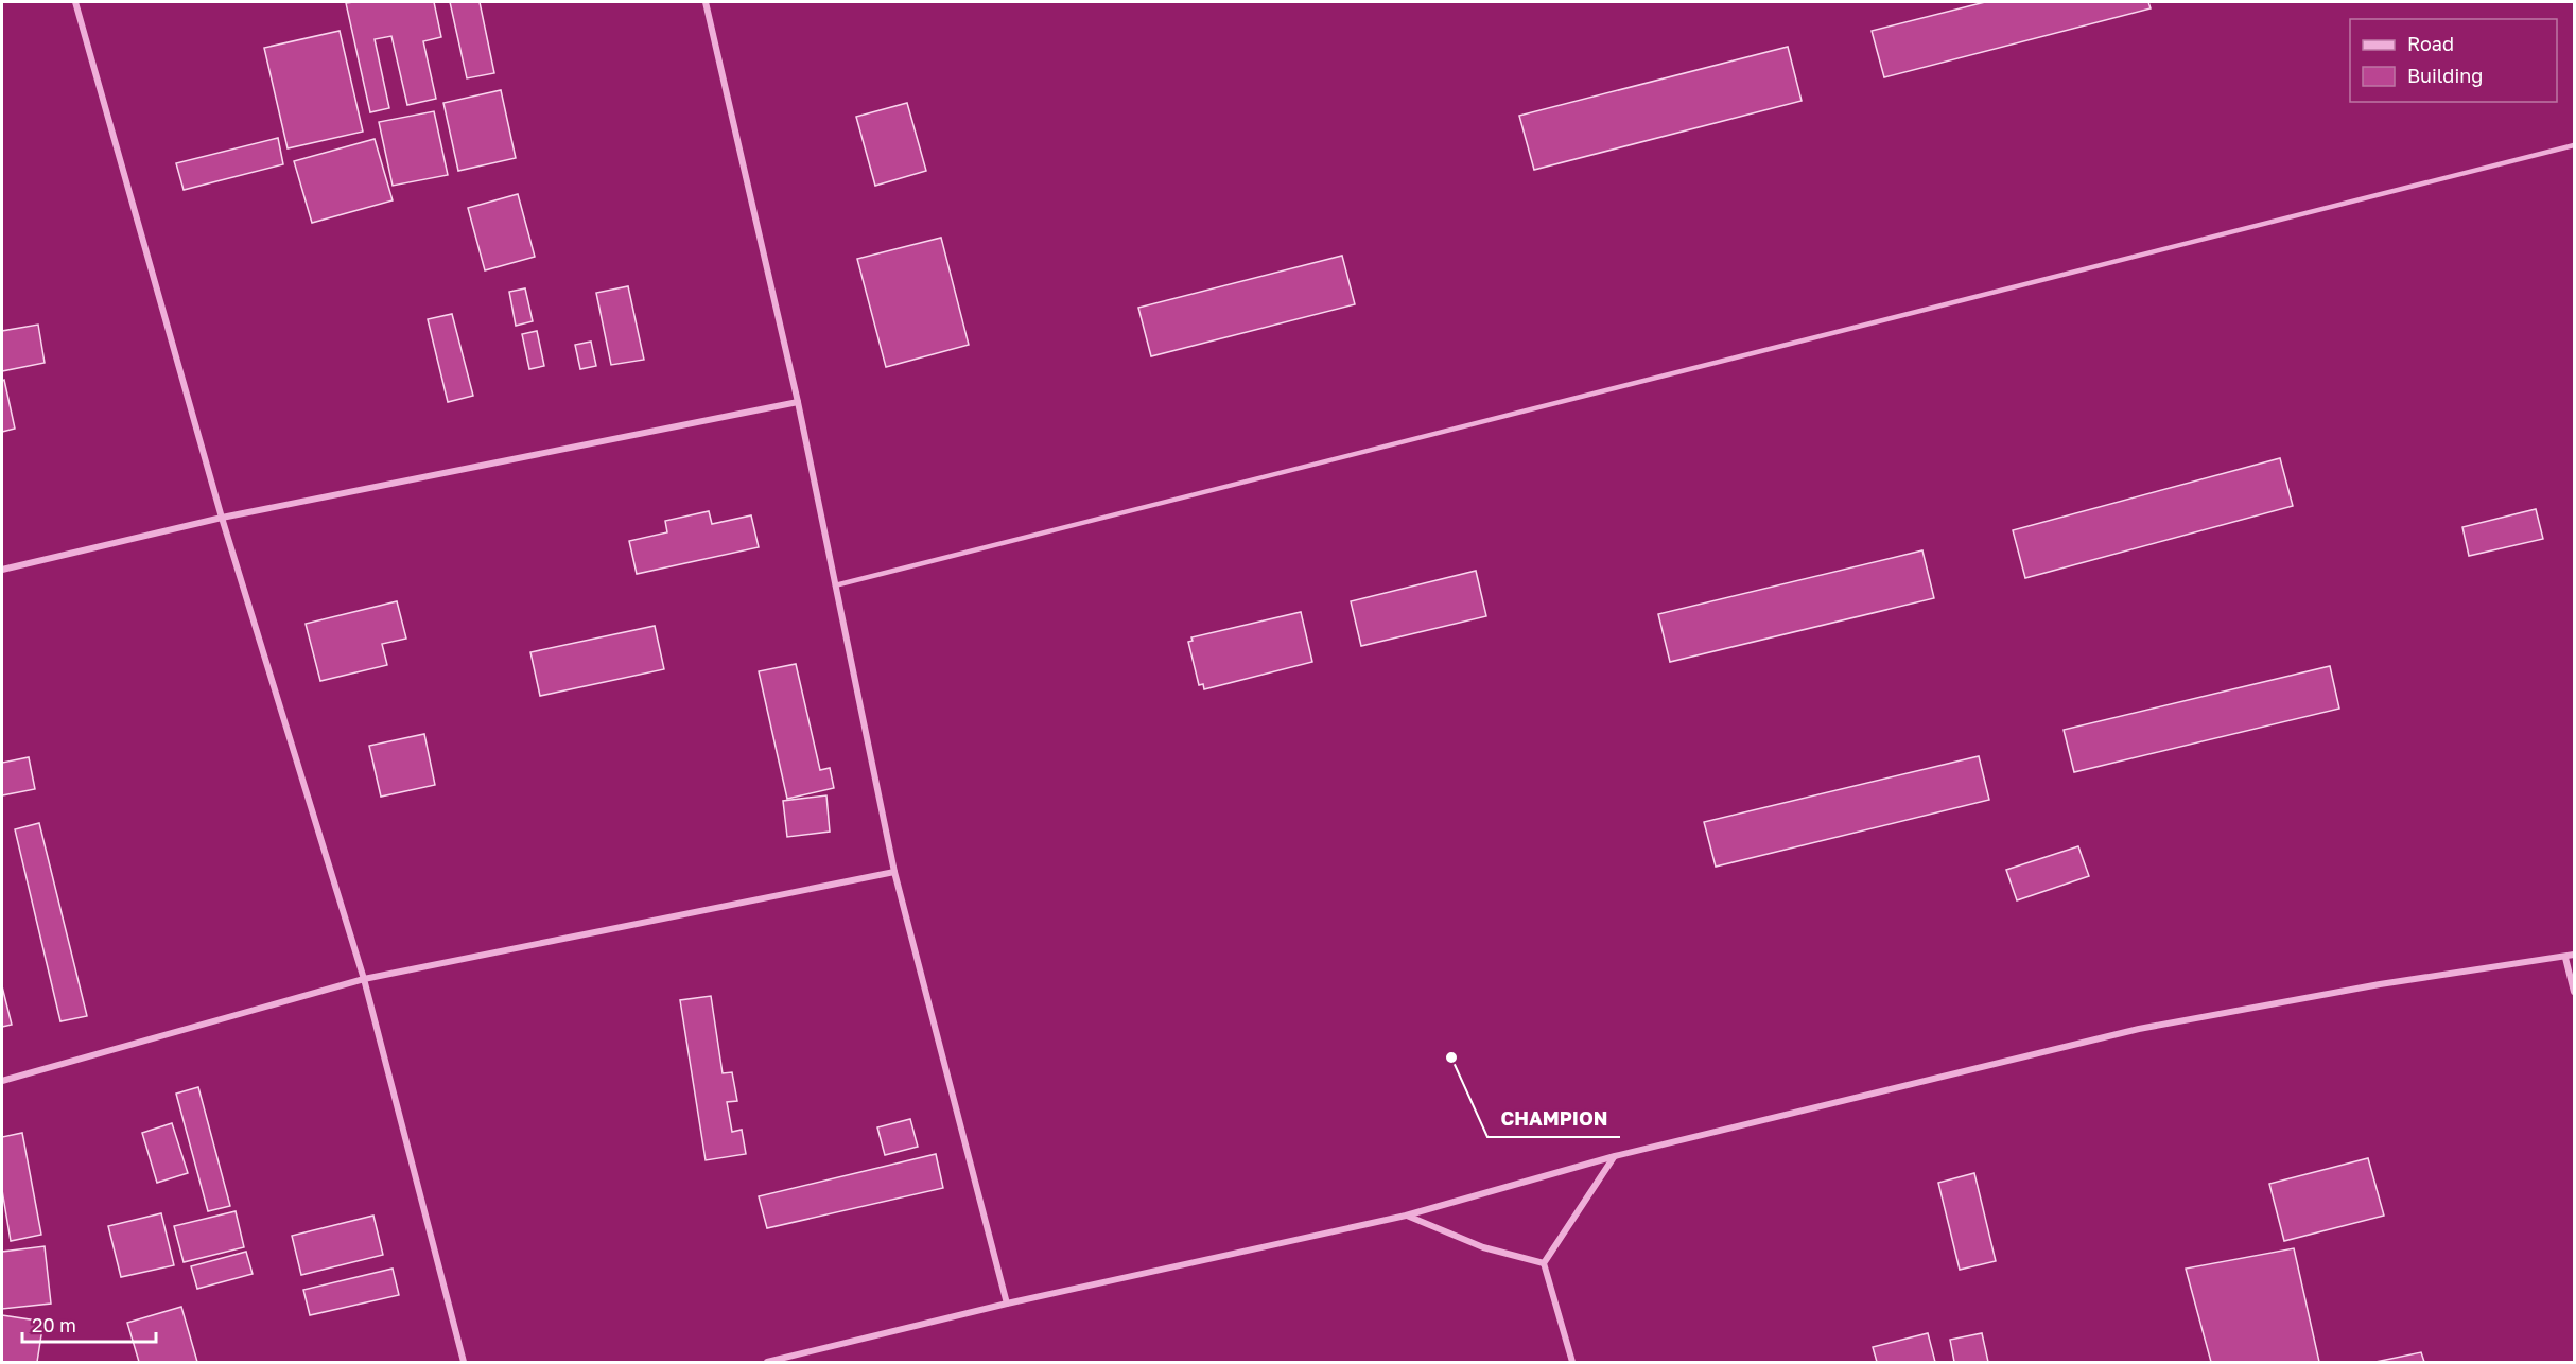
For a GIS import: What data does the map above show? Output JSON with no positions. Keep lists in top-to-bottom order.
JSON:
{
  "places": ["CHAMPION"],
  "legend": ["Road", "Building"],
  "scale_bar": "20 m"
}
